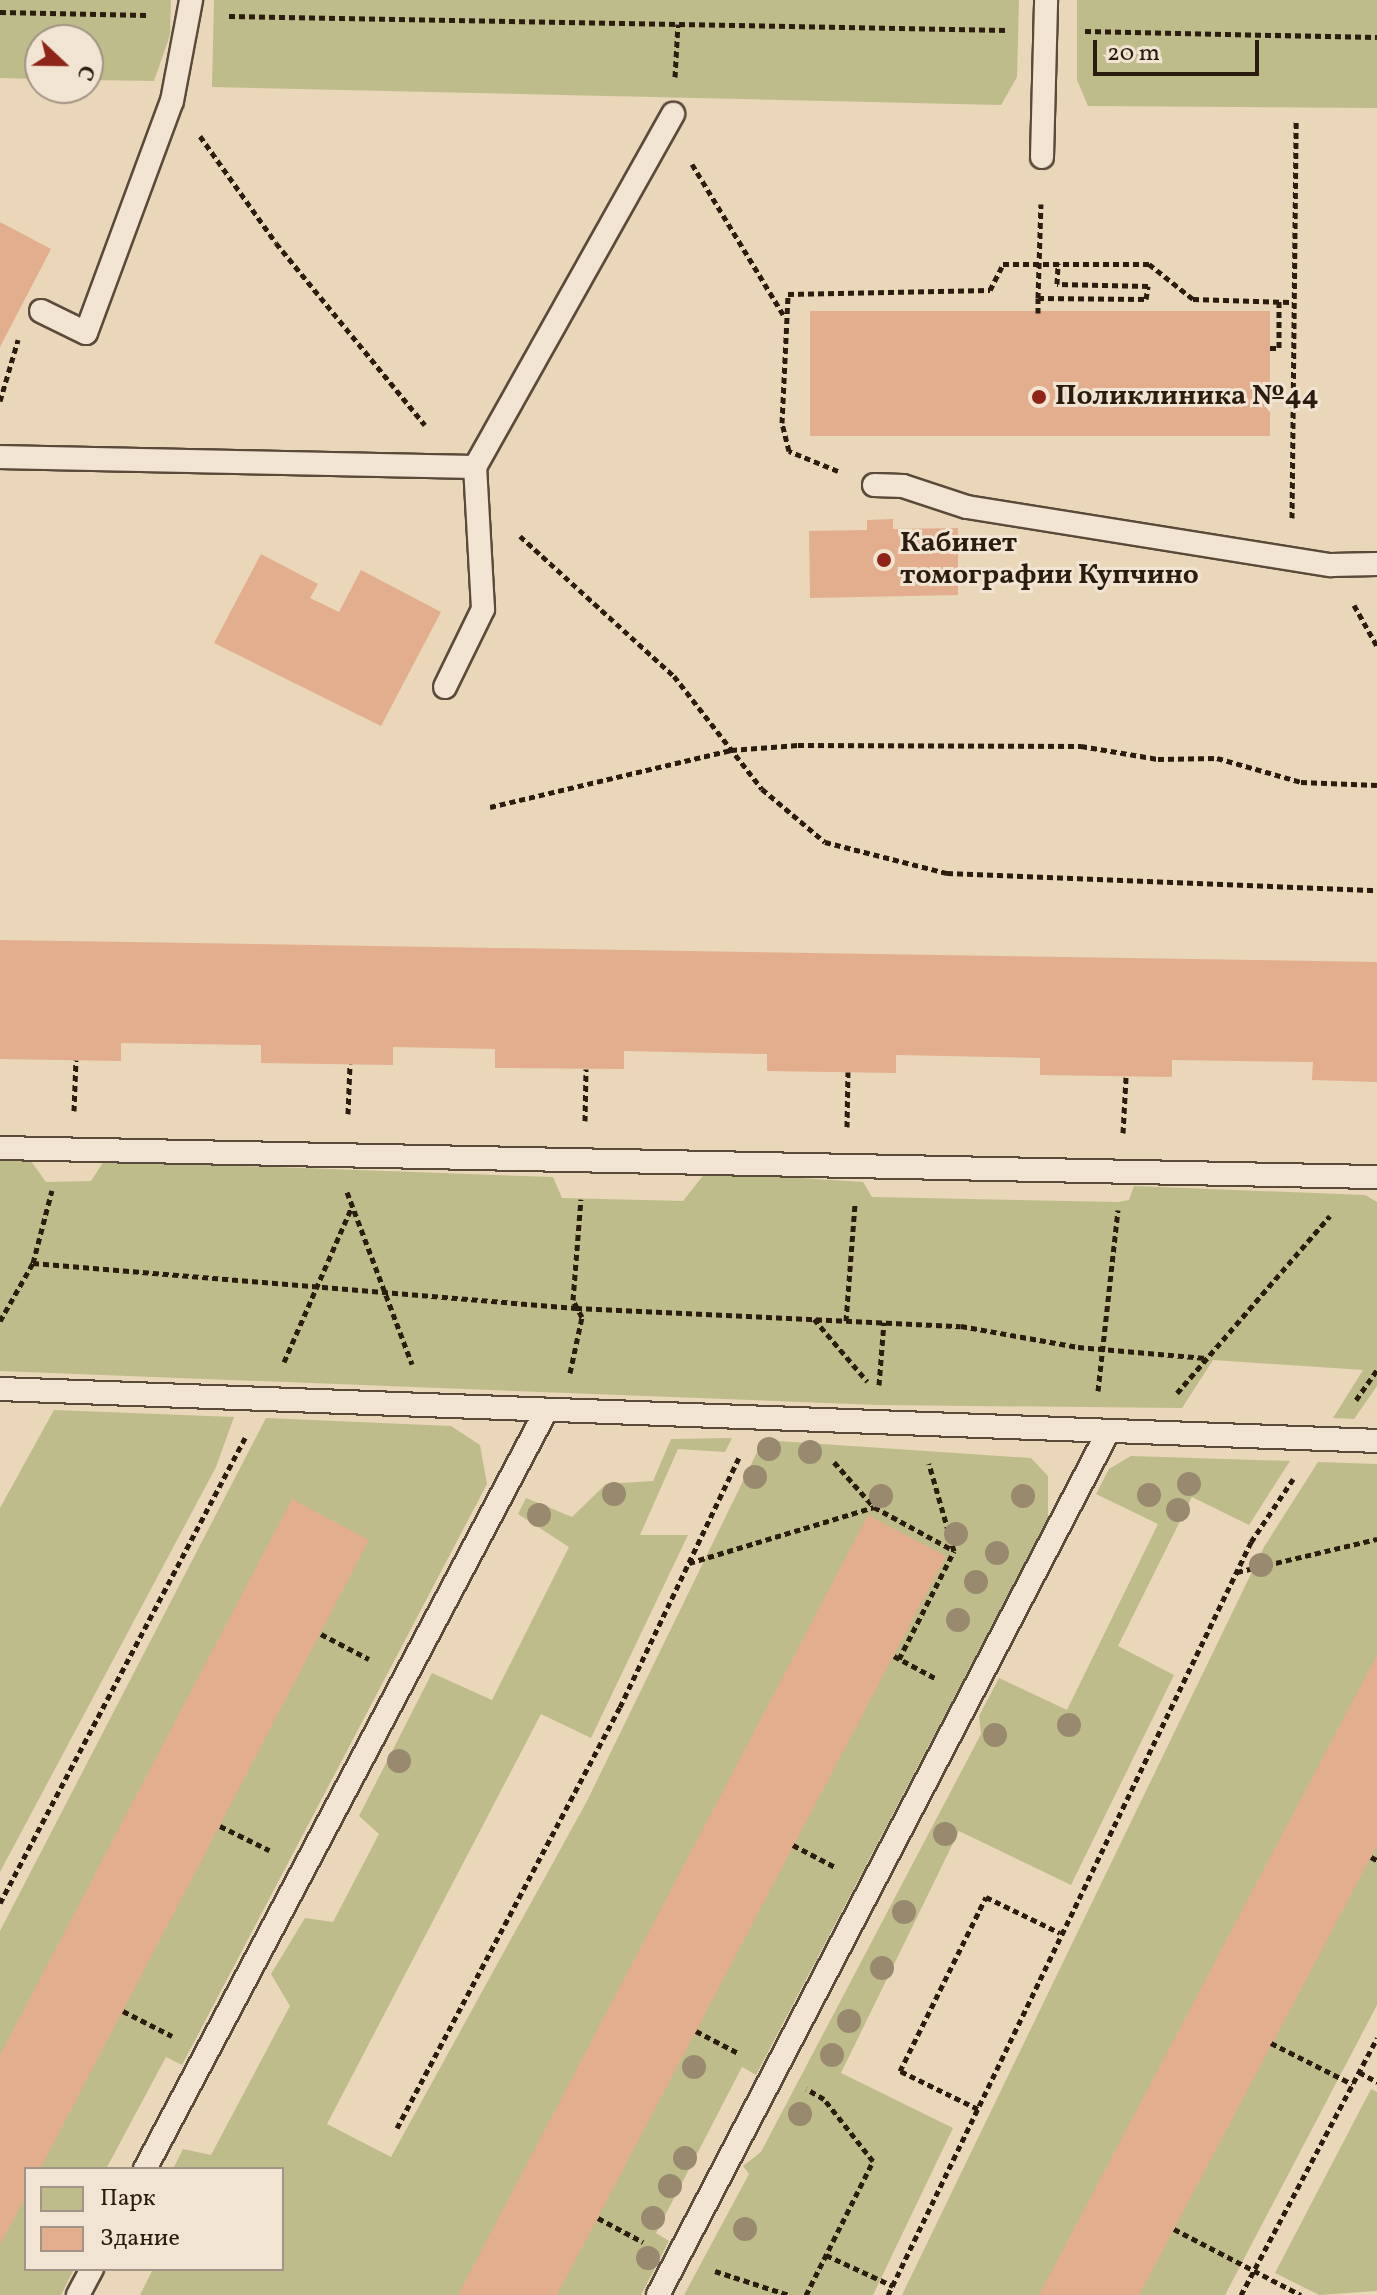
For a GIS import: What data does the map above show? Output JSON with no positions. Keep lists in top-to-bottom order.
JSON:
{
  "places": ["Поликлиника №44", "Кабинет томографии Купчино"],
  "legend": ["Парк", "Здание"],
  "scale_bar": "20 m",
  "north": "right"
}
